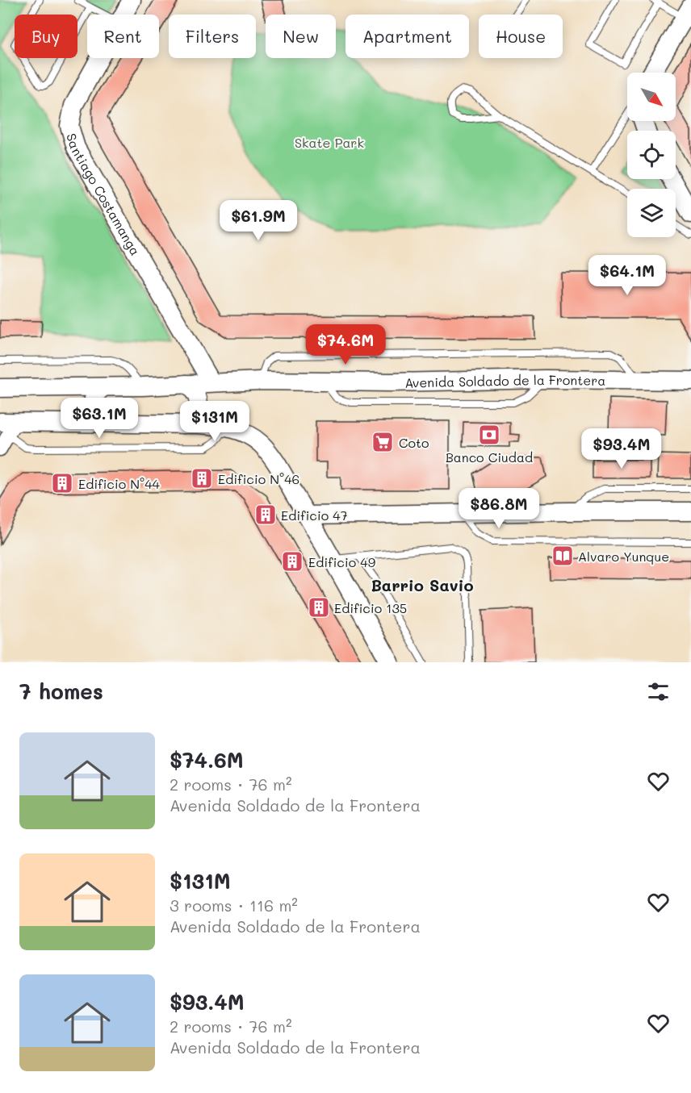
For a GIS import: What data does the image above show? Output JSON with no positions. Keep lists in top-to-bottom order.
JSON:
{
  "streets": {
    "street": ["Santiago Costamanga", "Avenida Soldado de la Frontera"]
  },
  "crossings": [
    ["Santiago Costamanga", "Avenida Soldado de la Frontera"]
  ],
  "districts": ["Barrio Savio"],
  "parks": ["Skate Park"],
  "places": {
    "bank": ["Banco Ciudad"],
    "supermarket": ["Coto"],
    "building": [
      "Edificio N°46",
      "Edificio N°44",
      "Edificio 47",
      "Edificio 49",
      "Edificio 135"
    ],
    "library": ["Alvaro Yunque"]
  },
  "north": "bottom right",
  "page": {
    "chip": [
      "Buy",
      "Rent",
      "Filters",
      "New",
      "Apartment",
      "House"
    ],
    "price": [
      "$61.9M",
      "$64.1M",
      "$74.6M",
      "$63.1M",
      "$131M",
      "$93.4M",
      "$86.8M"
    ],
    "heading": "7 homes",
    "list": [
      {
        "name": "$74.6M",
        "note": "2 rooms · 76 m² · Avenida Soldado de la Frontera"
      },
      {
        "name": "$131M",
        "note": "3 rooms · 116 m² · Avenida Soldado de la Frontera"
      },
      {
        "name": "$93.4M",
        "note": "2 rooms · 76 m² · Avenida Soldado de la Frontera"
      }
    ]
  }
}
